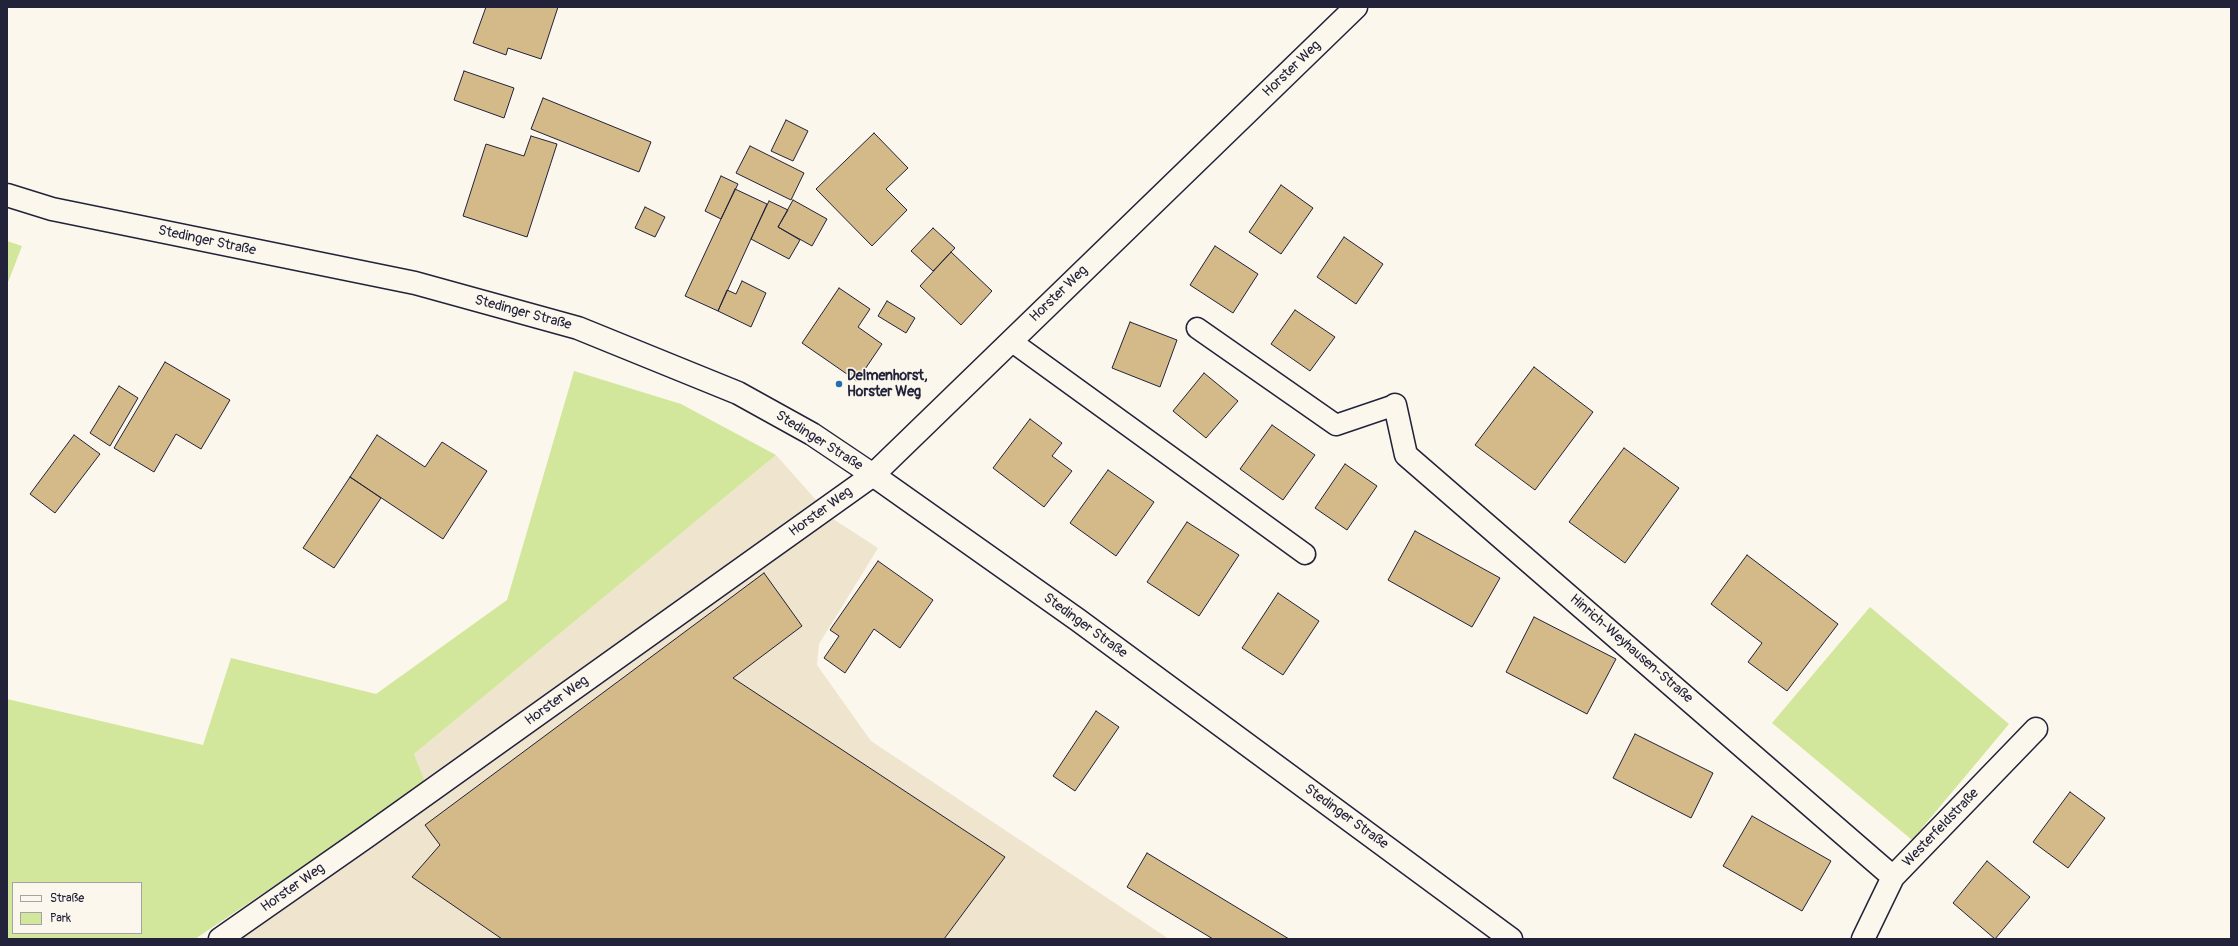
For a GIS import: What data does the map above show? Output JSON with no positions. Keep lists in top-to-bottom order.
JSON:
{
  "streets": {
    "street": [
      "Horster Weg",
      "Stedinger Straße",
      "Hinrich-Weyhausen-Straße",
      "Westerfeldstraße"
    ]
  },
  "crossings": [
    ["Horster Weg", "Stedinger Straße"],
    ["Hinrich-Weyhausen-Straße", "Westerfeldstraße"]
  ],
  "places": ["Delmenhorst, Horster Weg"],
  "legend": ["Straße", "Park"]
}
